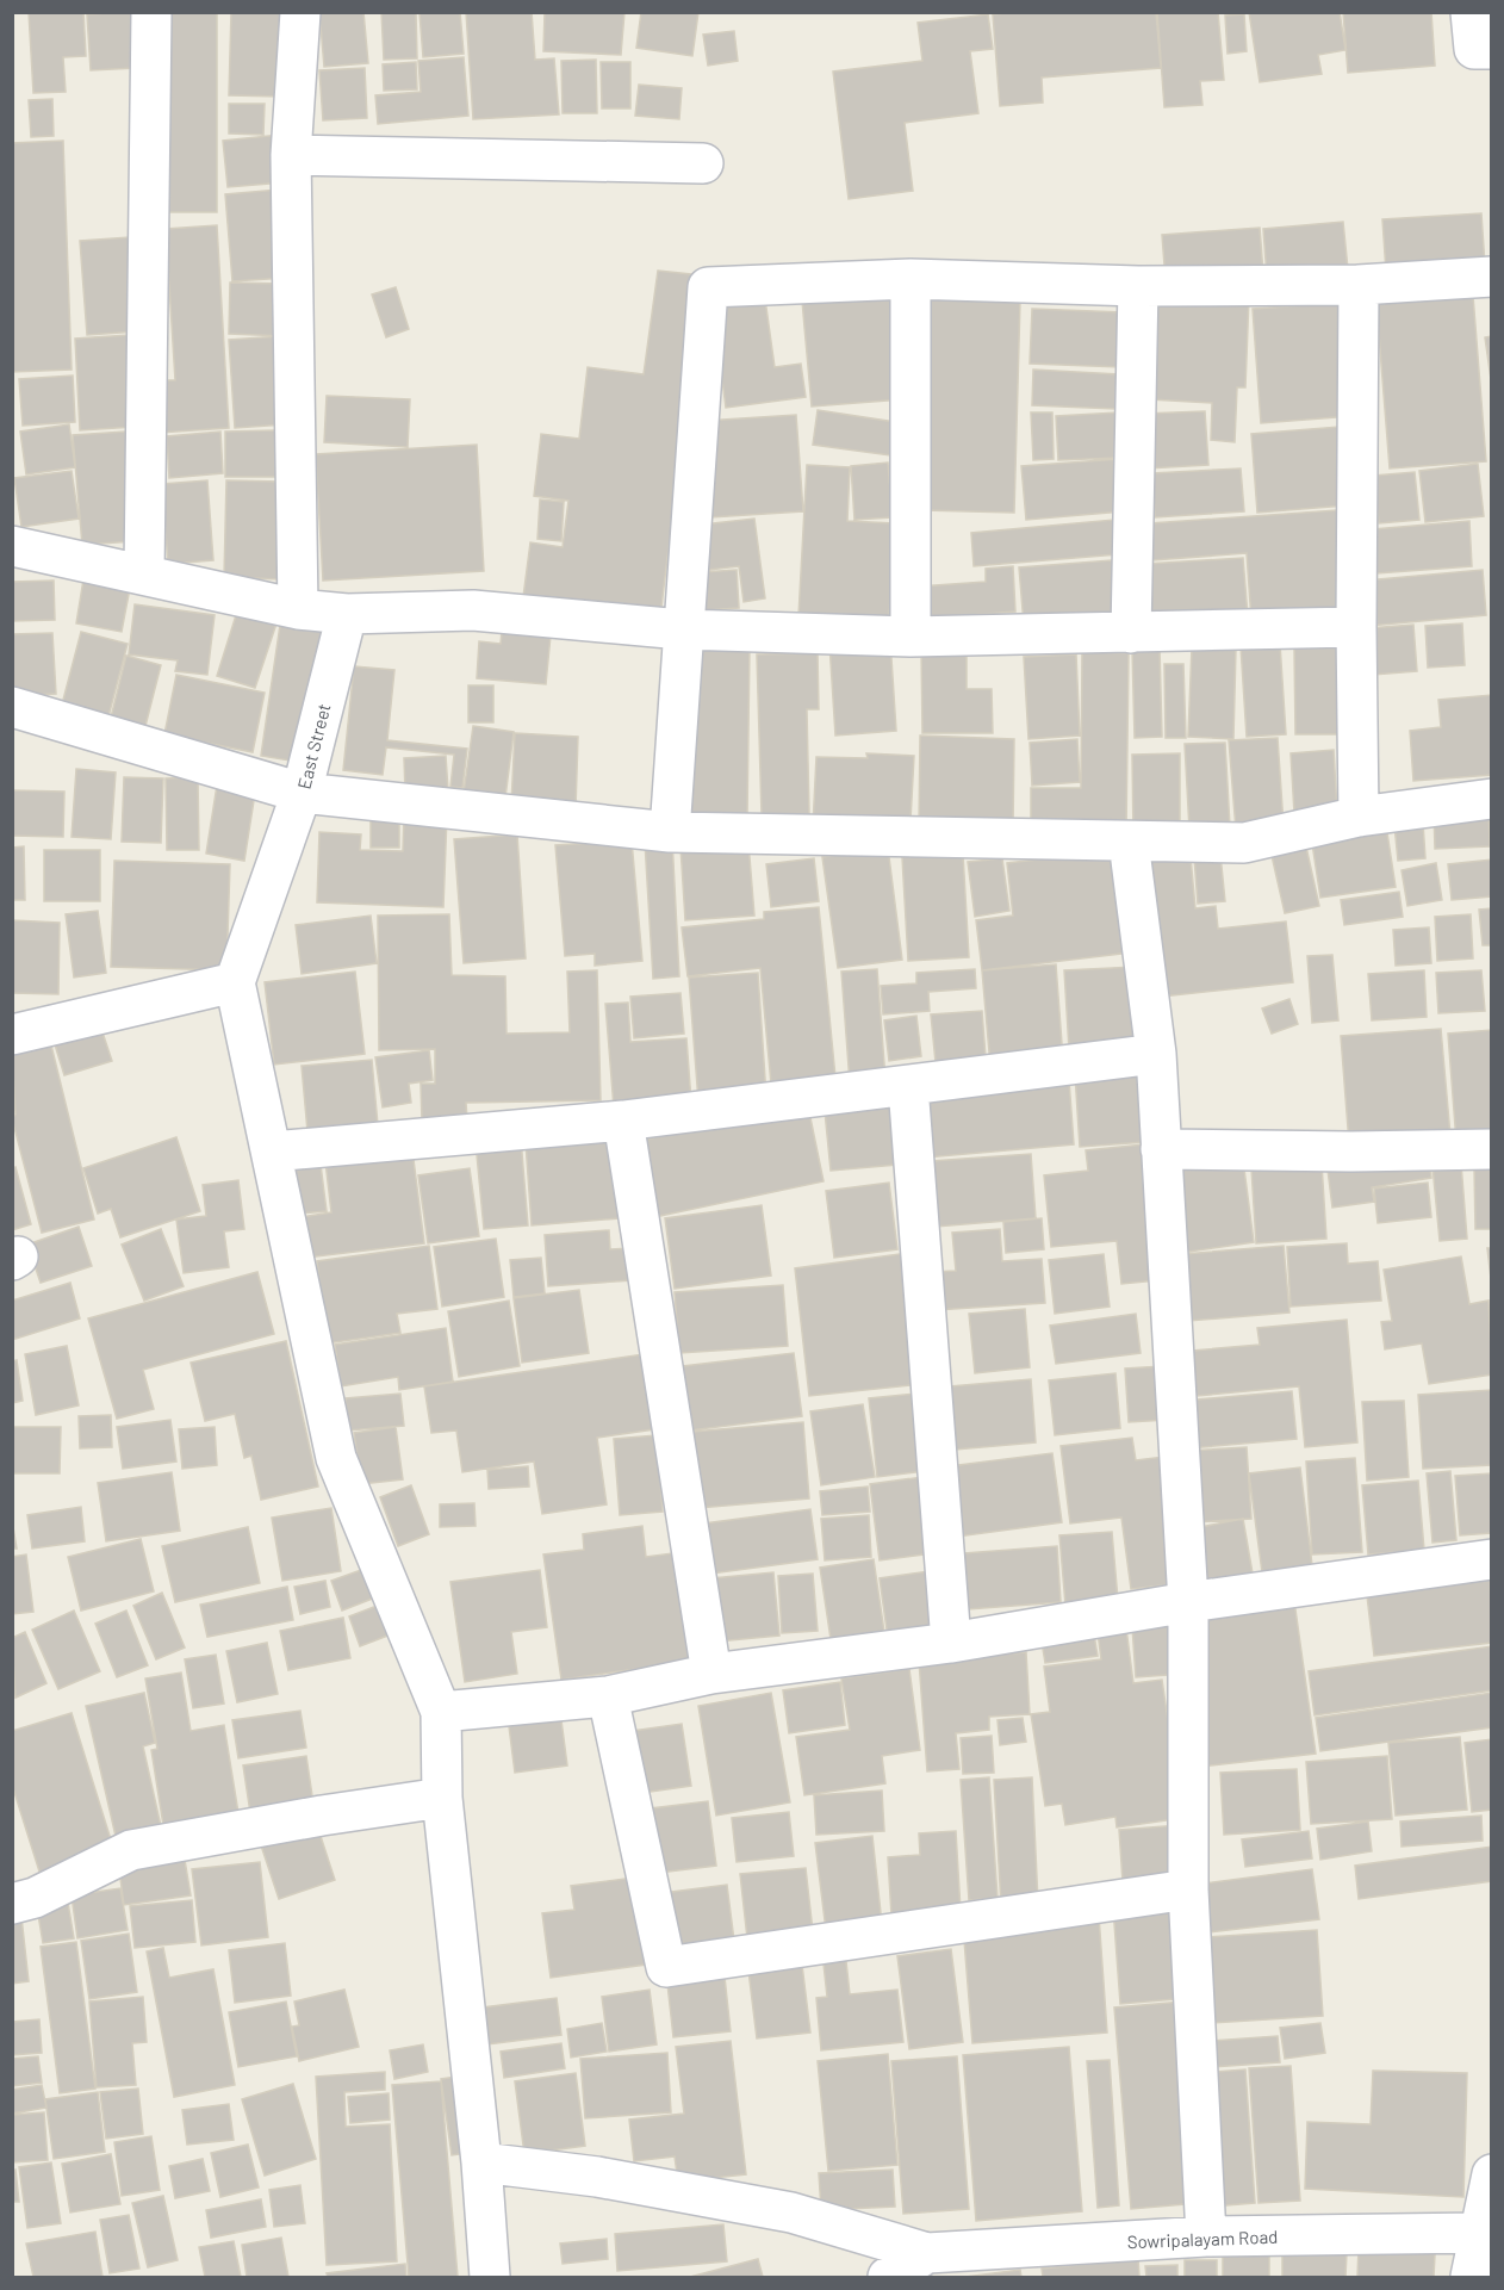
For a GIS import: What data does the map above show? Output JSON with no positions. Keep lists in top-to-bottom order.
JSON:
{
  "streets": {
    "street": ["East Street", "Sowripalayam Road"]
  }
}
